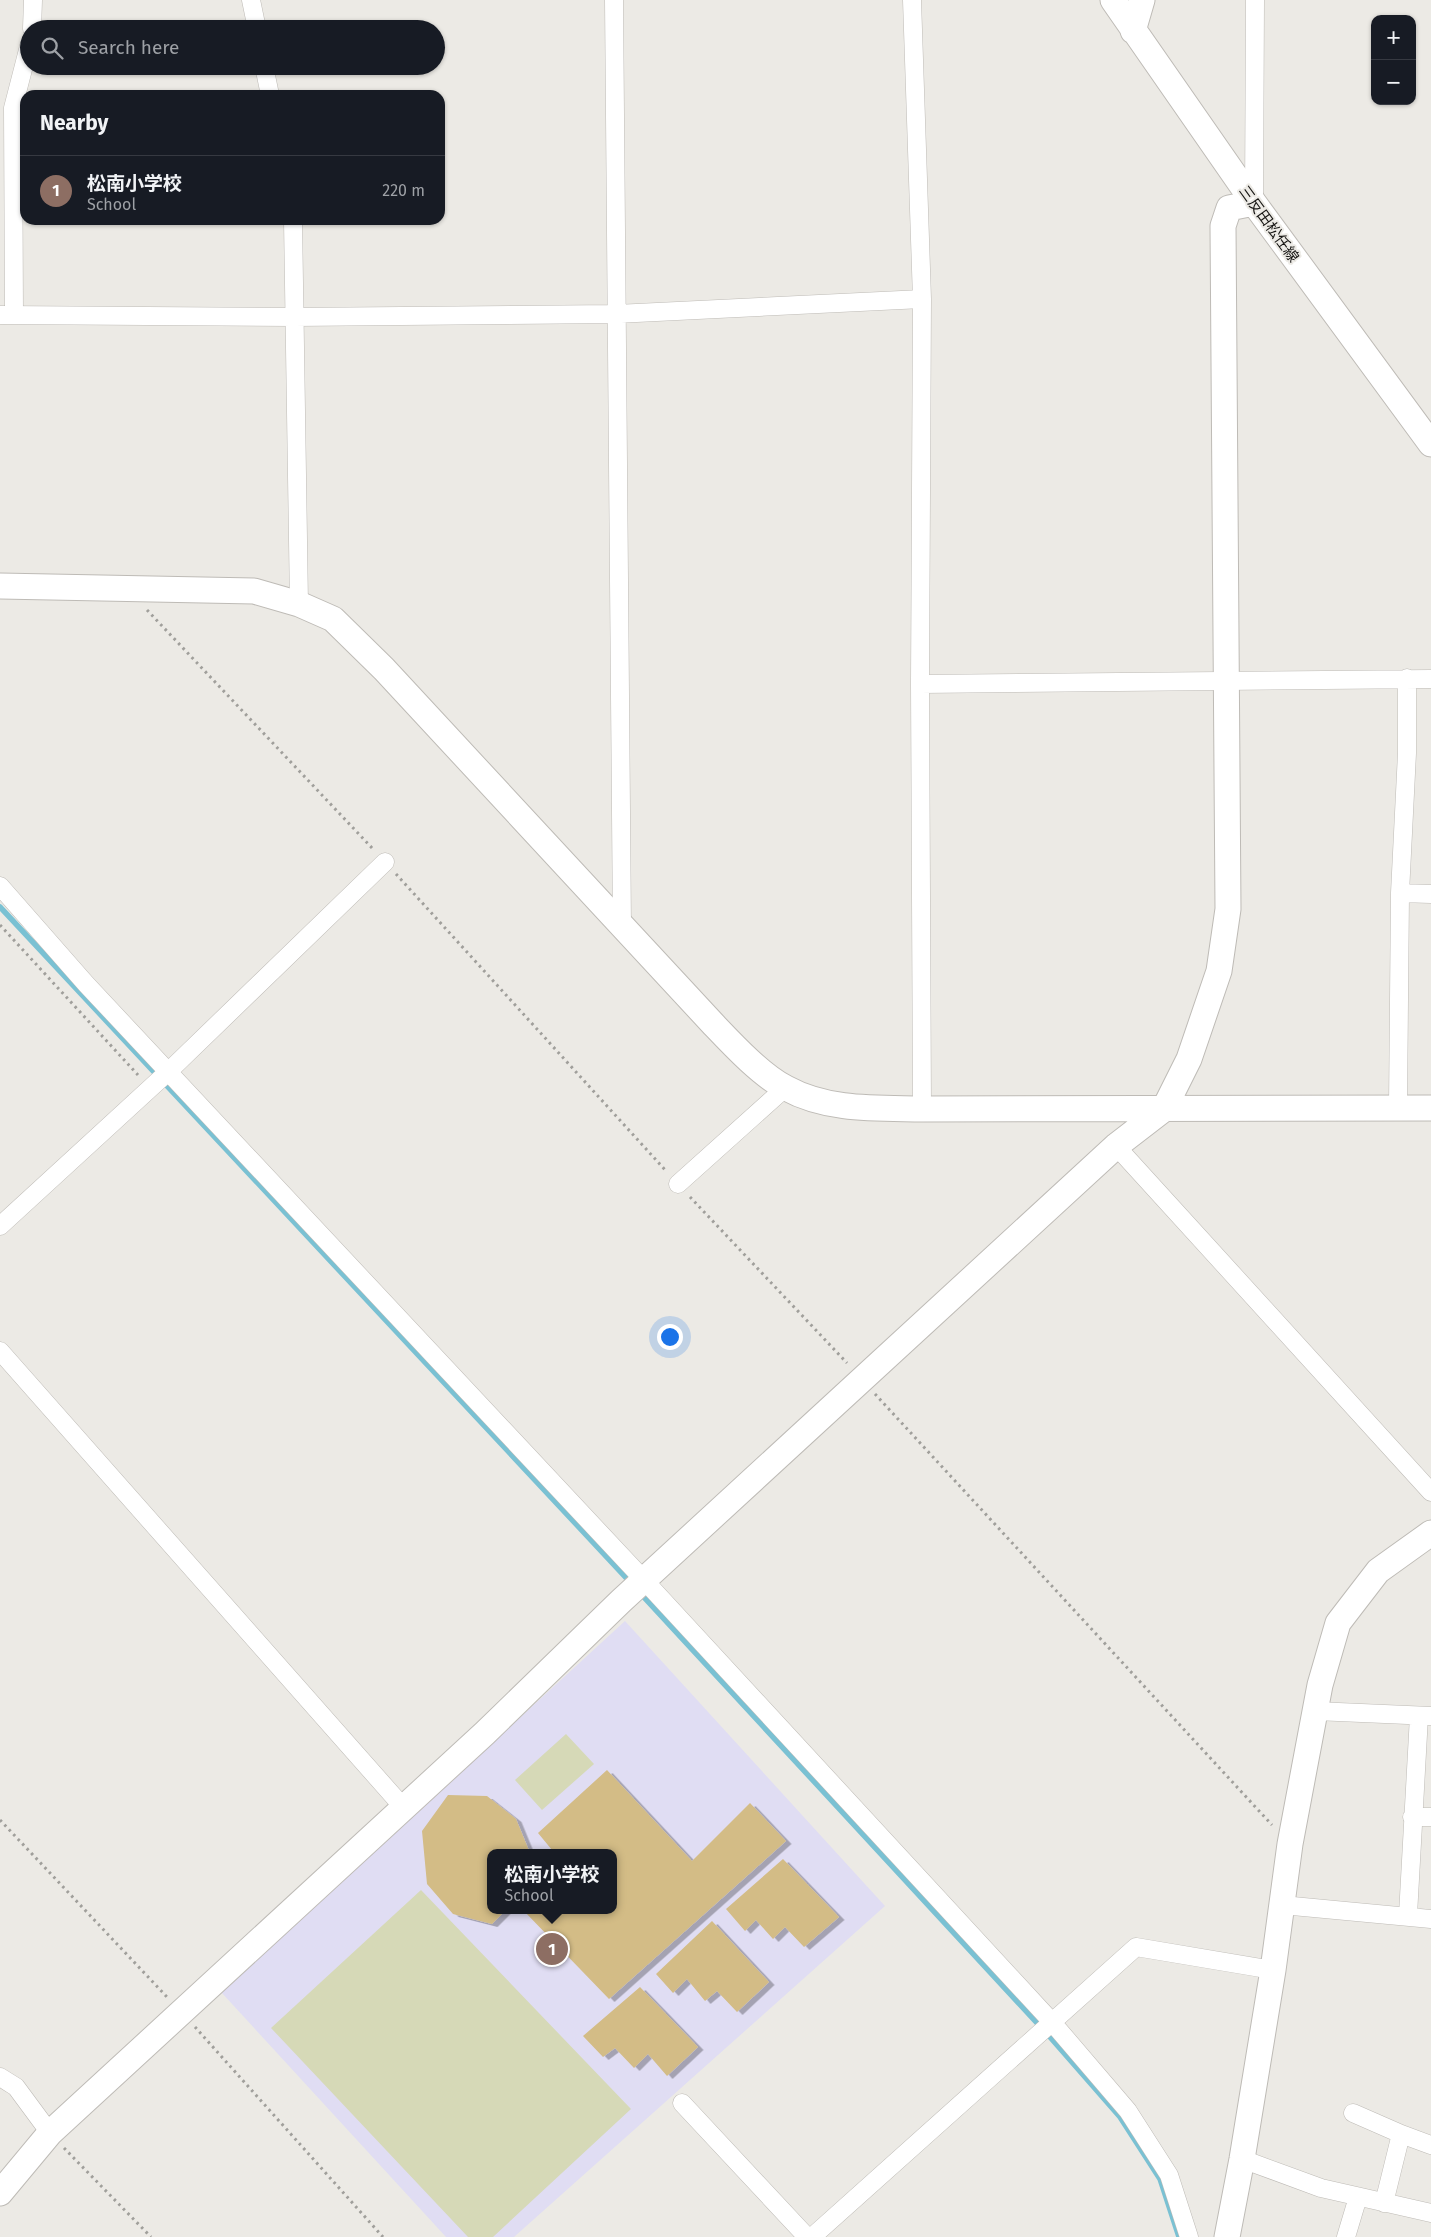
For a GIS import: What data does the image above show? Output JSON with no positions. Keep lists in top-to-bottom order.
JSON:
{
  "streets": {
    "street": ["三反田松任線"]
  },
  "page": {
    "map_buttons": ["+", "−"],
    "search": "Search here",
    "heading": "Nearby",
    "list": [
      {
        "mark": "1",
        "name": "松南小学校",
        "note": "School",
        "value": "220 m"
      }
    ],
    "popup": ["松南小学校", "School"],
    "pins": "1"
  }
}
